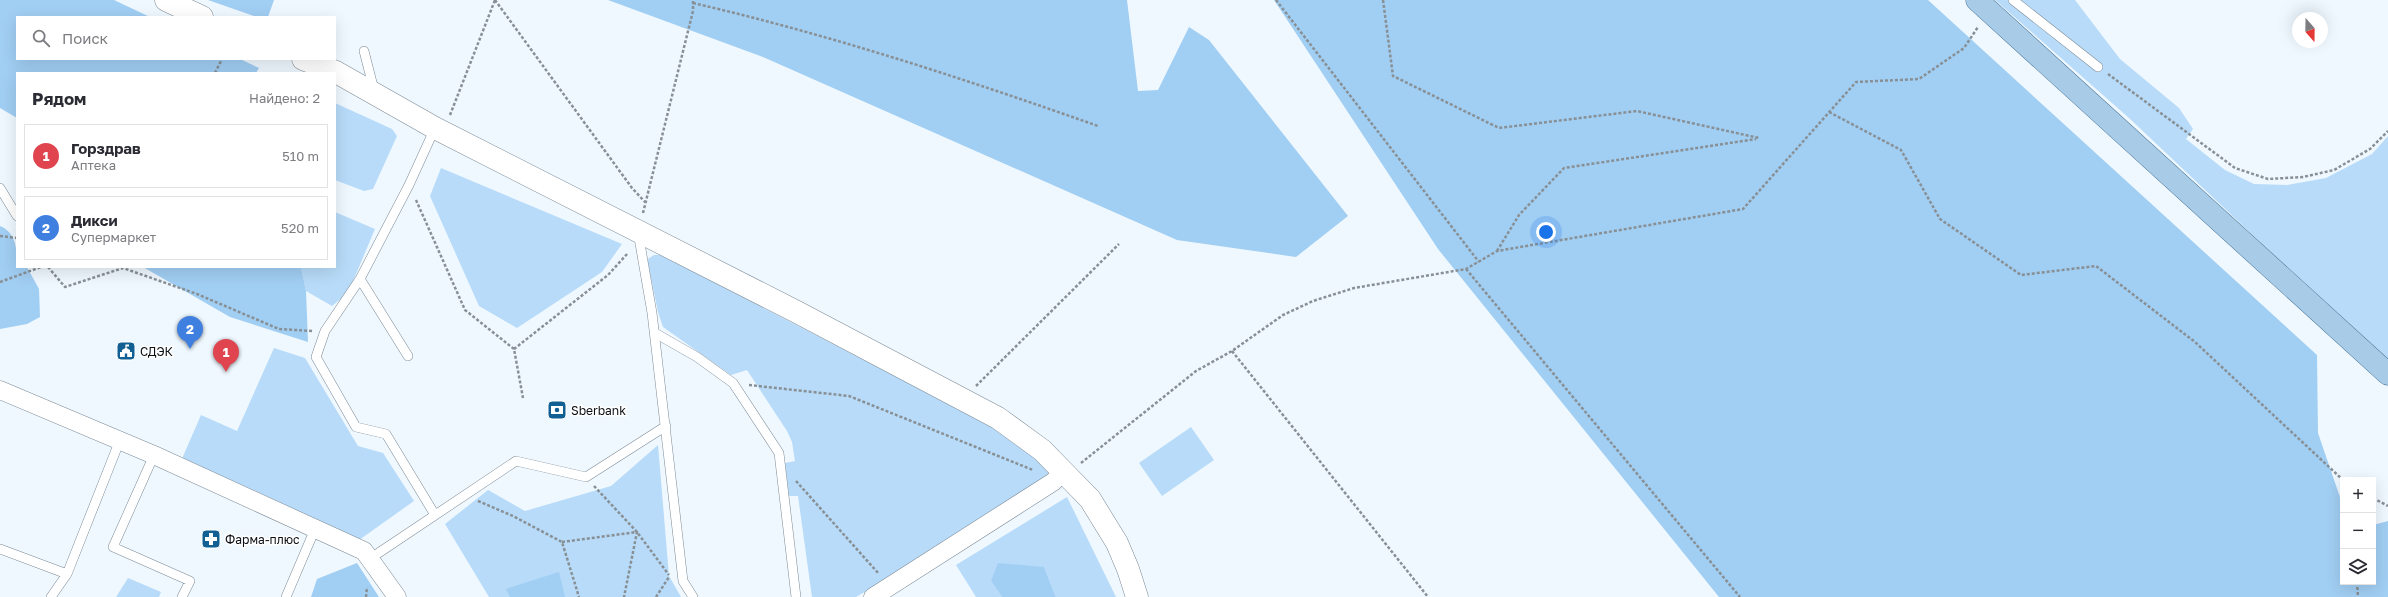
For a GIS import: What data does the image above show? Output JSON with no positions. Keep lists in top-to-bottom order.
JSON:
{
  "places": {
    "public building": ["СДЭК"],
    "bank": ["Sberbank"],
    "pharmacy": ["Фарма-плюс"]
  },
  "north": "bottom",
  "page": {
    "search": "Поиск",
    "heading": ["Рядом", "Найдено: 2"],
    "list": [
      {
        "mark": "1",
        "name": "Горздрав",
        "note": "Аптека",
        "value": "510 m"
      },
      {
        "mark": "2",
        "name": "Дикси",
        "note": "Супермаркет",
        "value": "520 m"
      }
    ],
    "pins": ["2", "1"],
    "map_buttons": ["+", "−"]
  }
}
